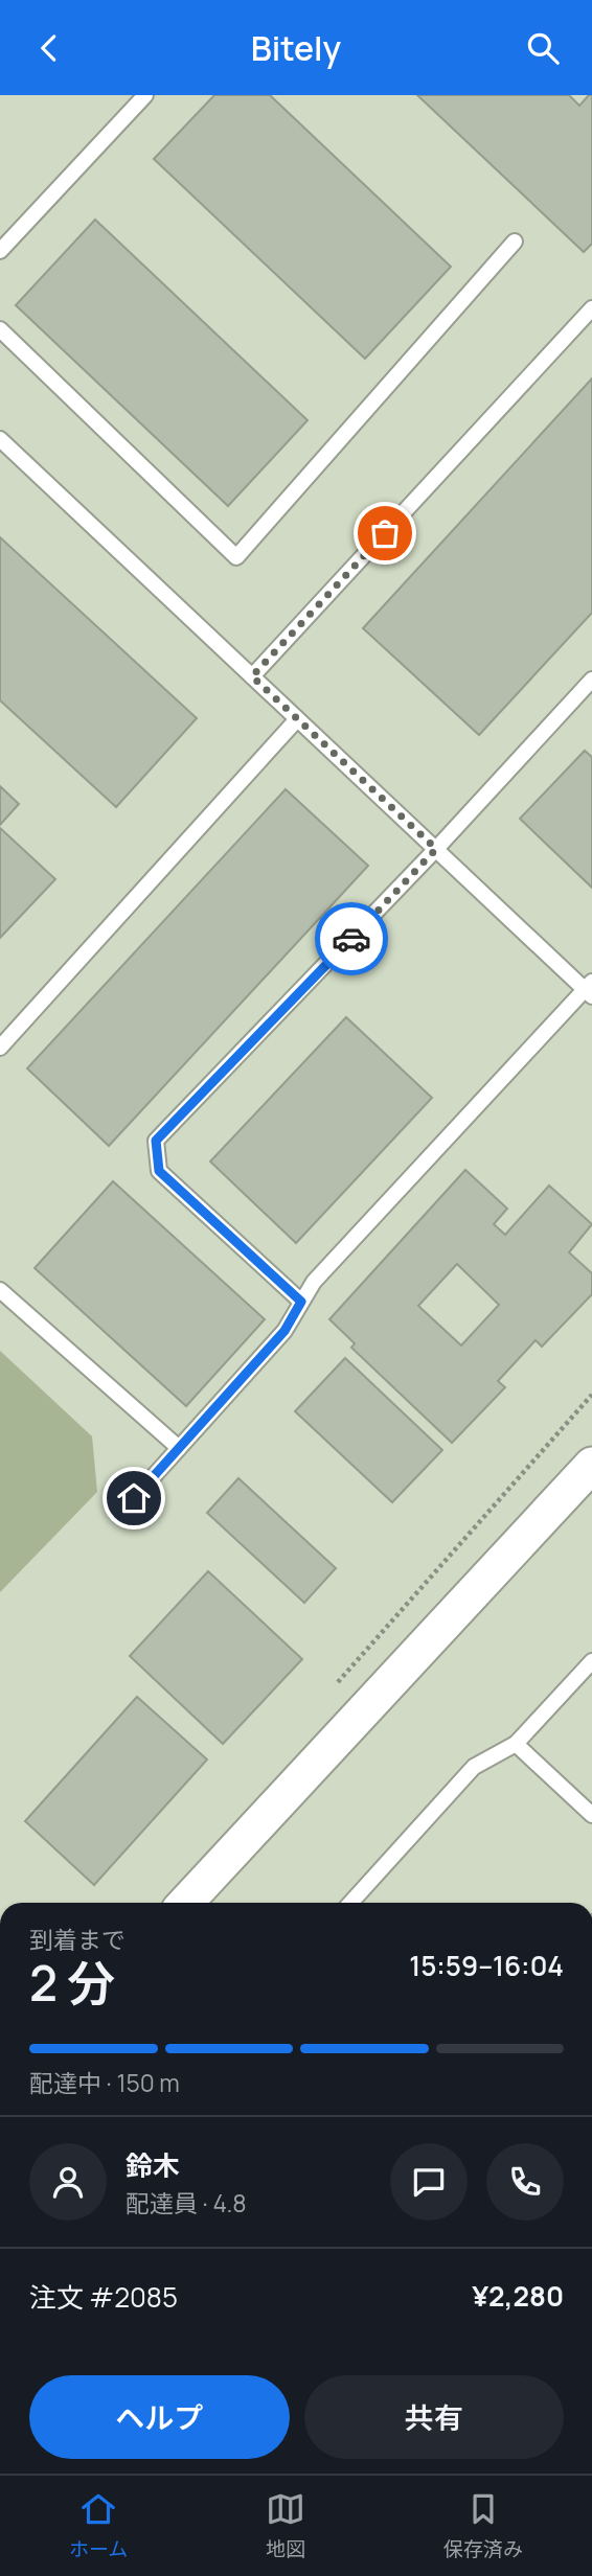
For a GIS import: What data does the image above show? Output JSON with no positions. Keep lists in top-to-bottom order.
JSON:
{
  "page": {
    "header": "Bitely",
    "heading": ["2 分", "到着まで", "15:59–16:04"],
    "panel": [
      "鈴木",
      "配達員 · 4.8",
      "注文 #2085",
      "¥2,280"
    ],
    "bar": "配達中 · 150 m",
    "buttons": ["ヘルプ", "共有"],
    "tabs": ["ホーム", "地図", "保存済み"]
  }
}
